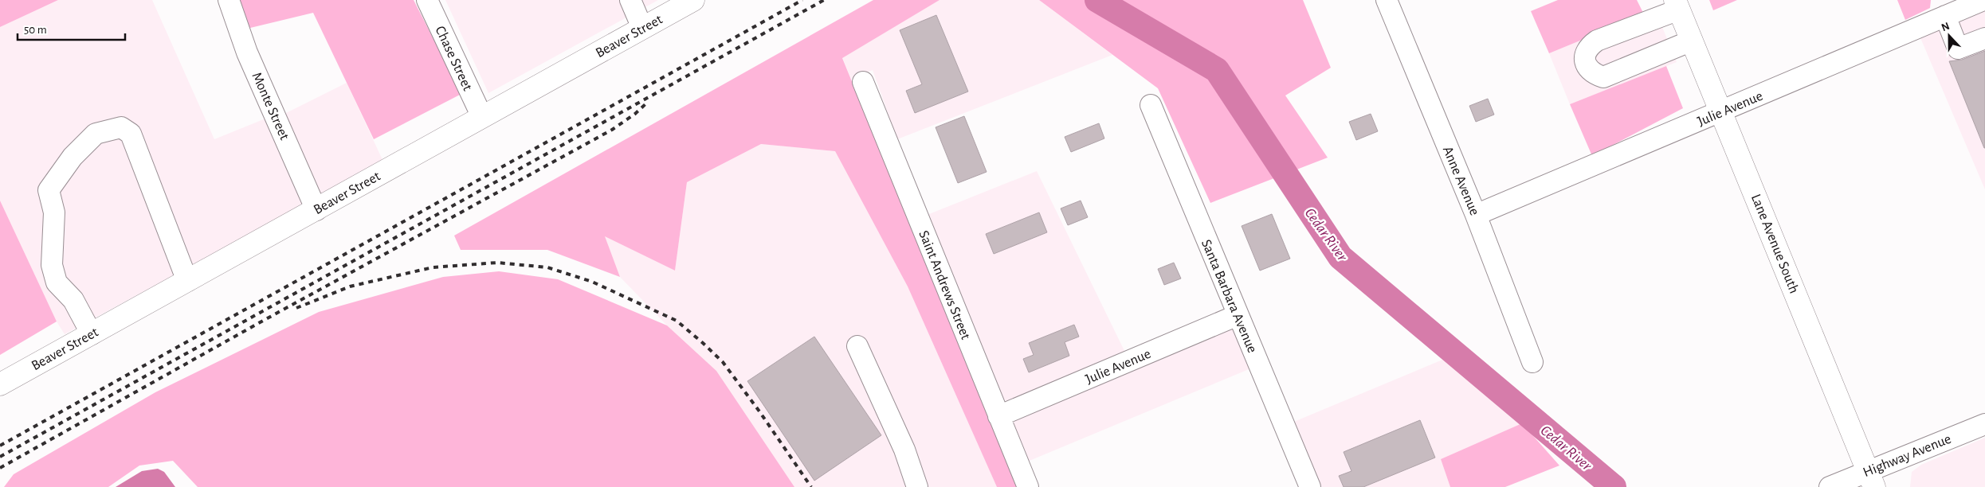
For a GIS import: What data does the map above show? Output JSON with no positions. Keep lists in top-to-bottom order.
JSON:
{
  "streets": {
    "main road": ["Beaver Street", "Lane Avenue South"],
    "street": [
      "Chase Street",
      "Monte Street",
      "Julie Avenue",
      "Anne Avenue",
      "Saint Andrews Street",
      "Santa Barbara Avenue",
      "Highway Avenue"
    ]
  },
  "crossings": [
    ["Beaver Street", "Chase Street"],
    ["Beaver Street", "Monte Street"],
    ["Julie Avenue", "Anne Avenue"],
    ["Julie Avenue", "Lane Avenue South"],
    ["Julie Avenue", "Saint Andrews Street"],
    ["Julie Avenue", "Santa Barbara Avenue"],
    ["Lane Avenue South", "Highway Avenue"]
  ],
  "water": ["Cedar River"],
  "scale_bar": "50 m",
  "north": "top"
}
